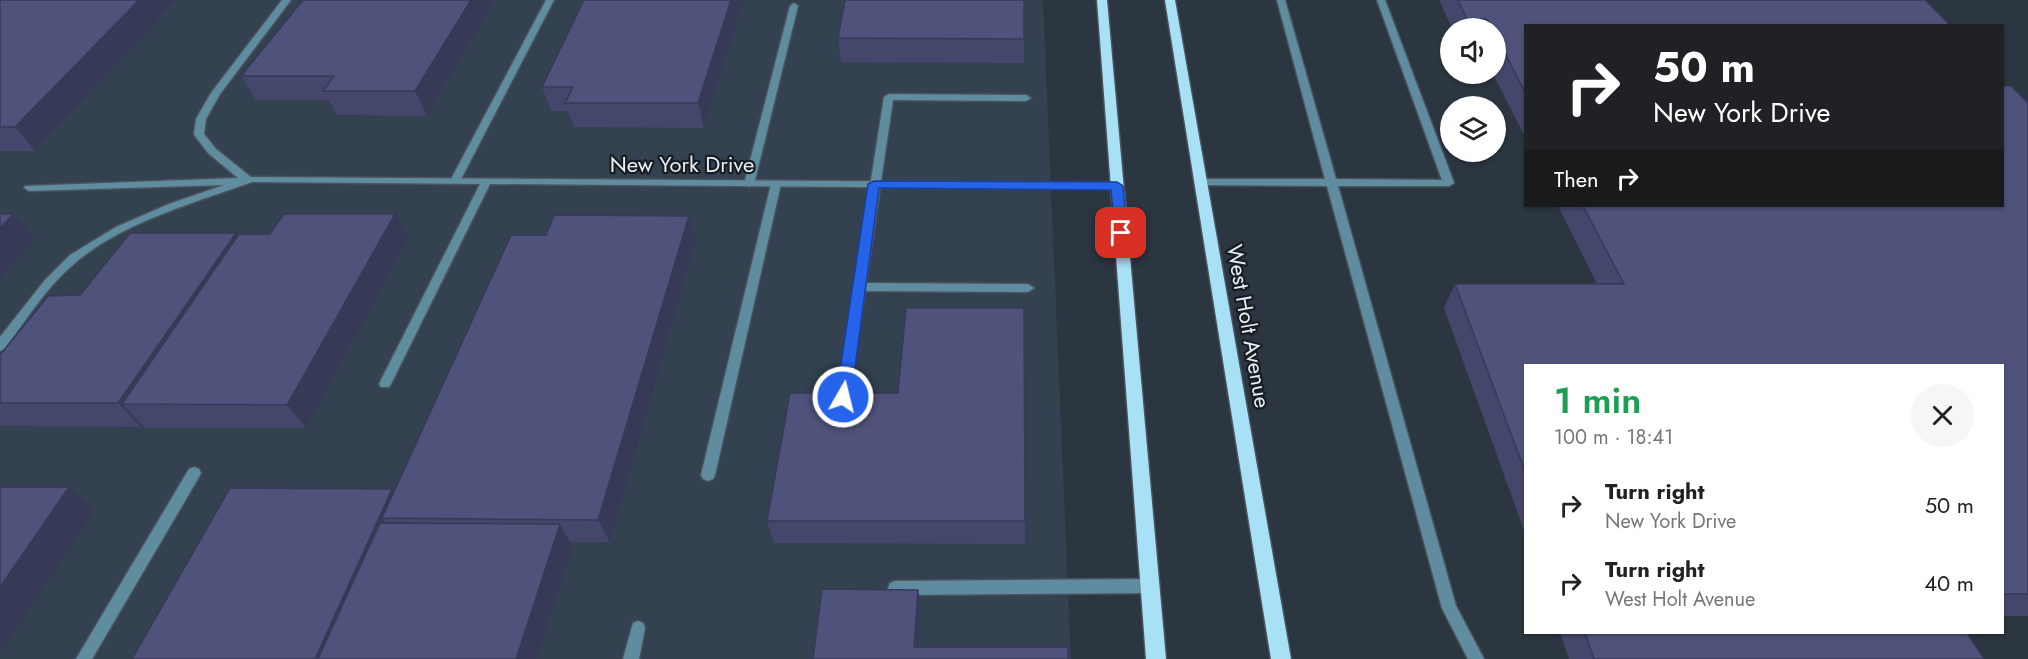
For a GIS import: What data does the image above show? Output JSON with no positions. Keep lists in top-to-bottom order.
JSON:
{
  "streets": {
    "main road": ["West Holt Avenue"],
    "street": ["New York Drive"]
  },
  "page": {
    "turn": ["50 m", "New York Drive"],
    "then": "Then",
    "heading": ["1 min", "100 m · 18:41"],
    "list": [
      {
        "name": "Turn right",
        "note": "New York Drive",
        "value": "50 m"
      },
      {
        "name": "Turn right",
        "note": "West Holt Avenue",
        "value": "40 m"
      }
    ]
  }
}
